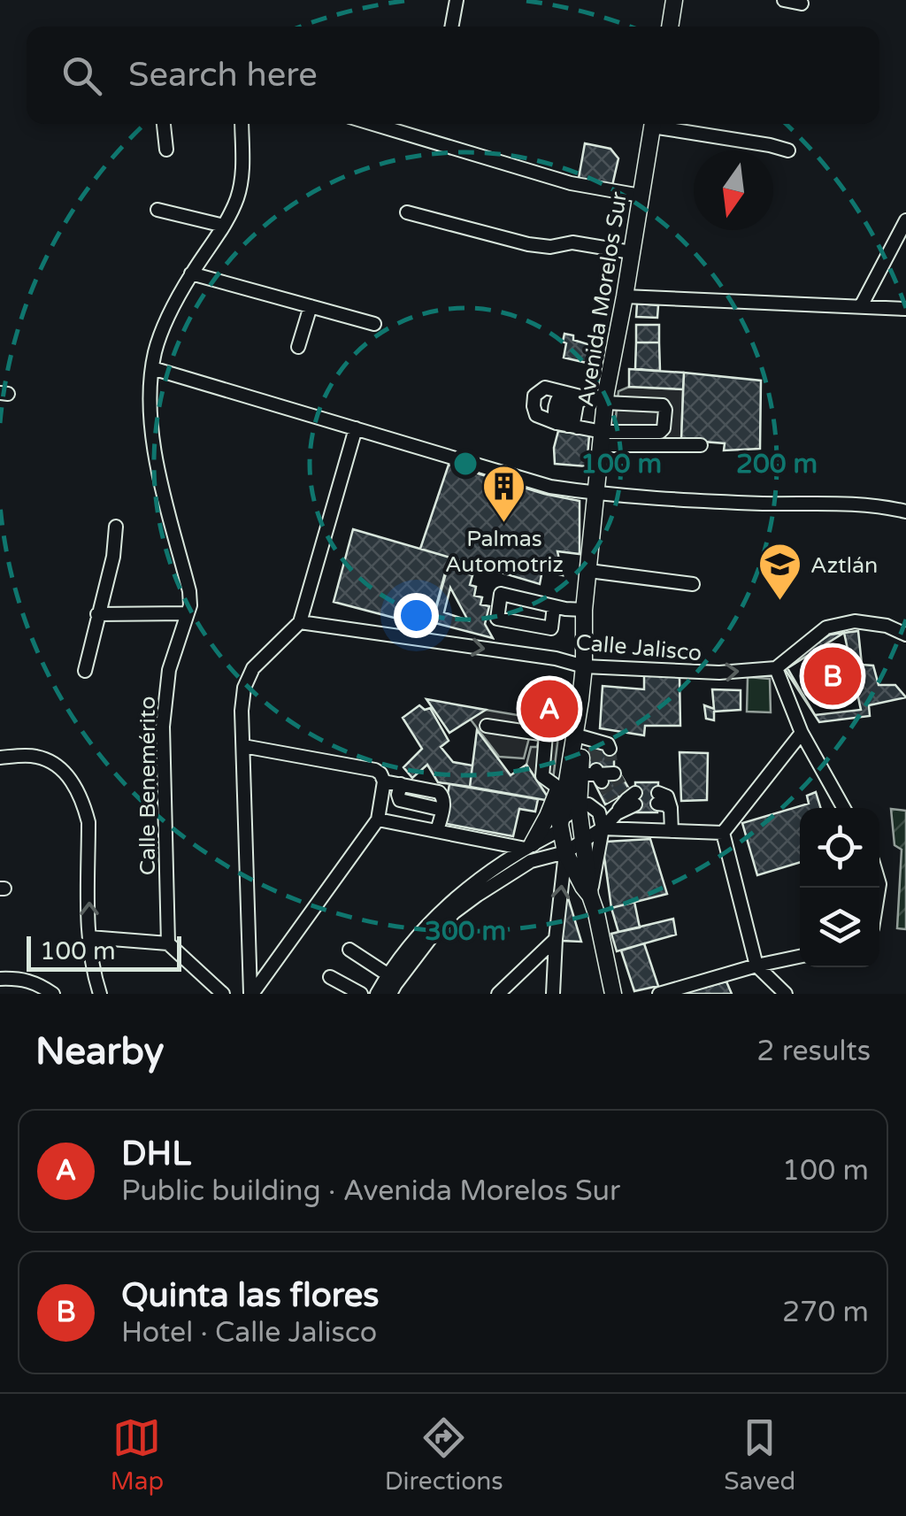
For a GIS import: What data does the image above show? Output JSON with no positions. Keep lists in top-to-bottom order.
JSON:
{
  "streets": {
    "main road": ["Avenida Morelos Sur"],
    "street": ["Calle Jalisco", "Calle Benemérito"]
  },
  "crossings": [
    ["Avenida Morelos Sur", "Calle Jalisco"]
  ],
  "places": {
    "building": ["Palmas Automotriz"],
    "school or university": ["Aztlán"]
  },
  "scale_bar": "100 m",
  "north": "bottom",
  "page": {
    "search": "Search here",
    "pins": ["B", "A"],
    "scale": "100 m",
    "heading": ["Nearby", "2 results"],
    "list": [
      {
        "mark": "A",
        "name": "DHL",
        "note": "Public building · Avenida Morelos Sur",
        "value": "100 m"
      },
      {
        "mark": "B",
        "name": "Quinta las flores",
        "note": "Hotel · Calle Jalisco",
        "value": "270 m"
      }
    ],
    "nav": ["Map", "Directions", "Saved"]
  },
  "rings": ["100 m", "200 m", "300 m"]
}
